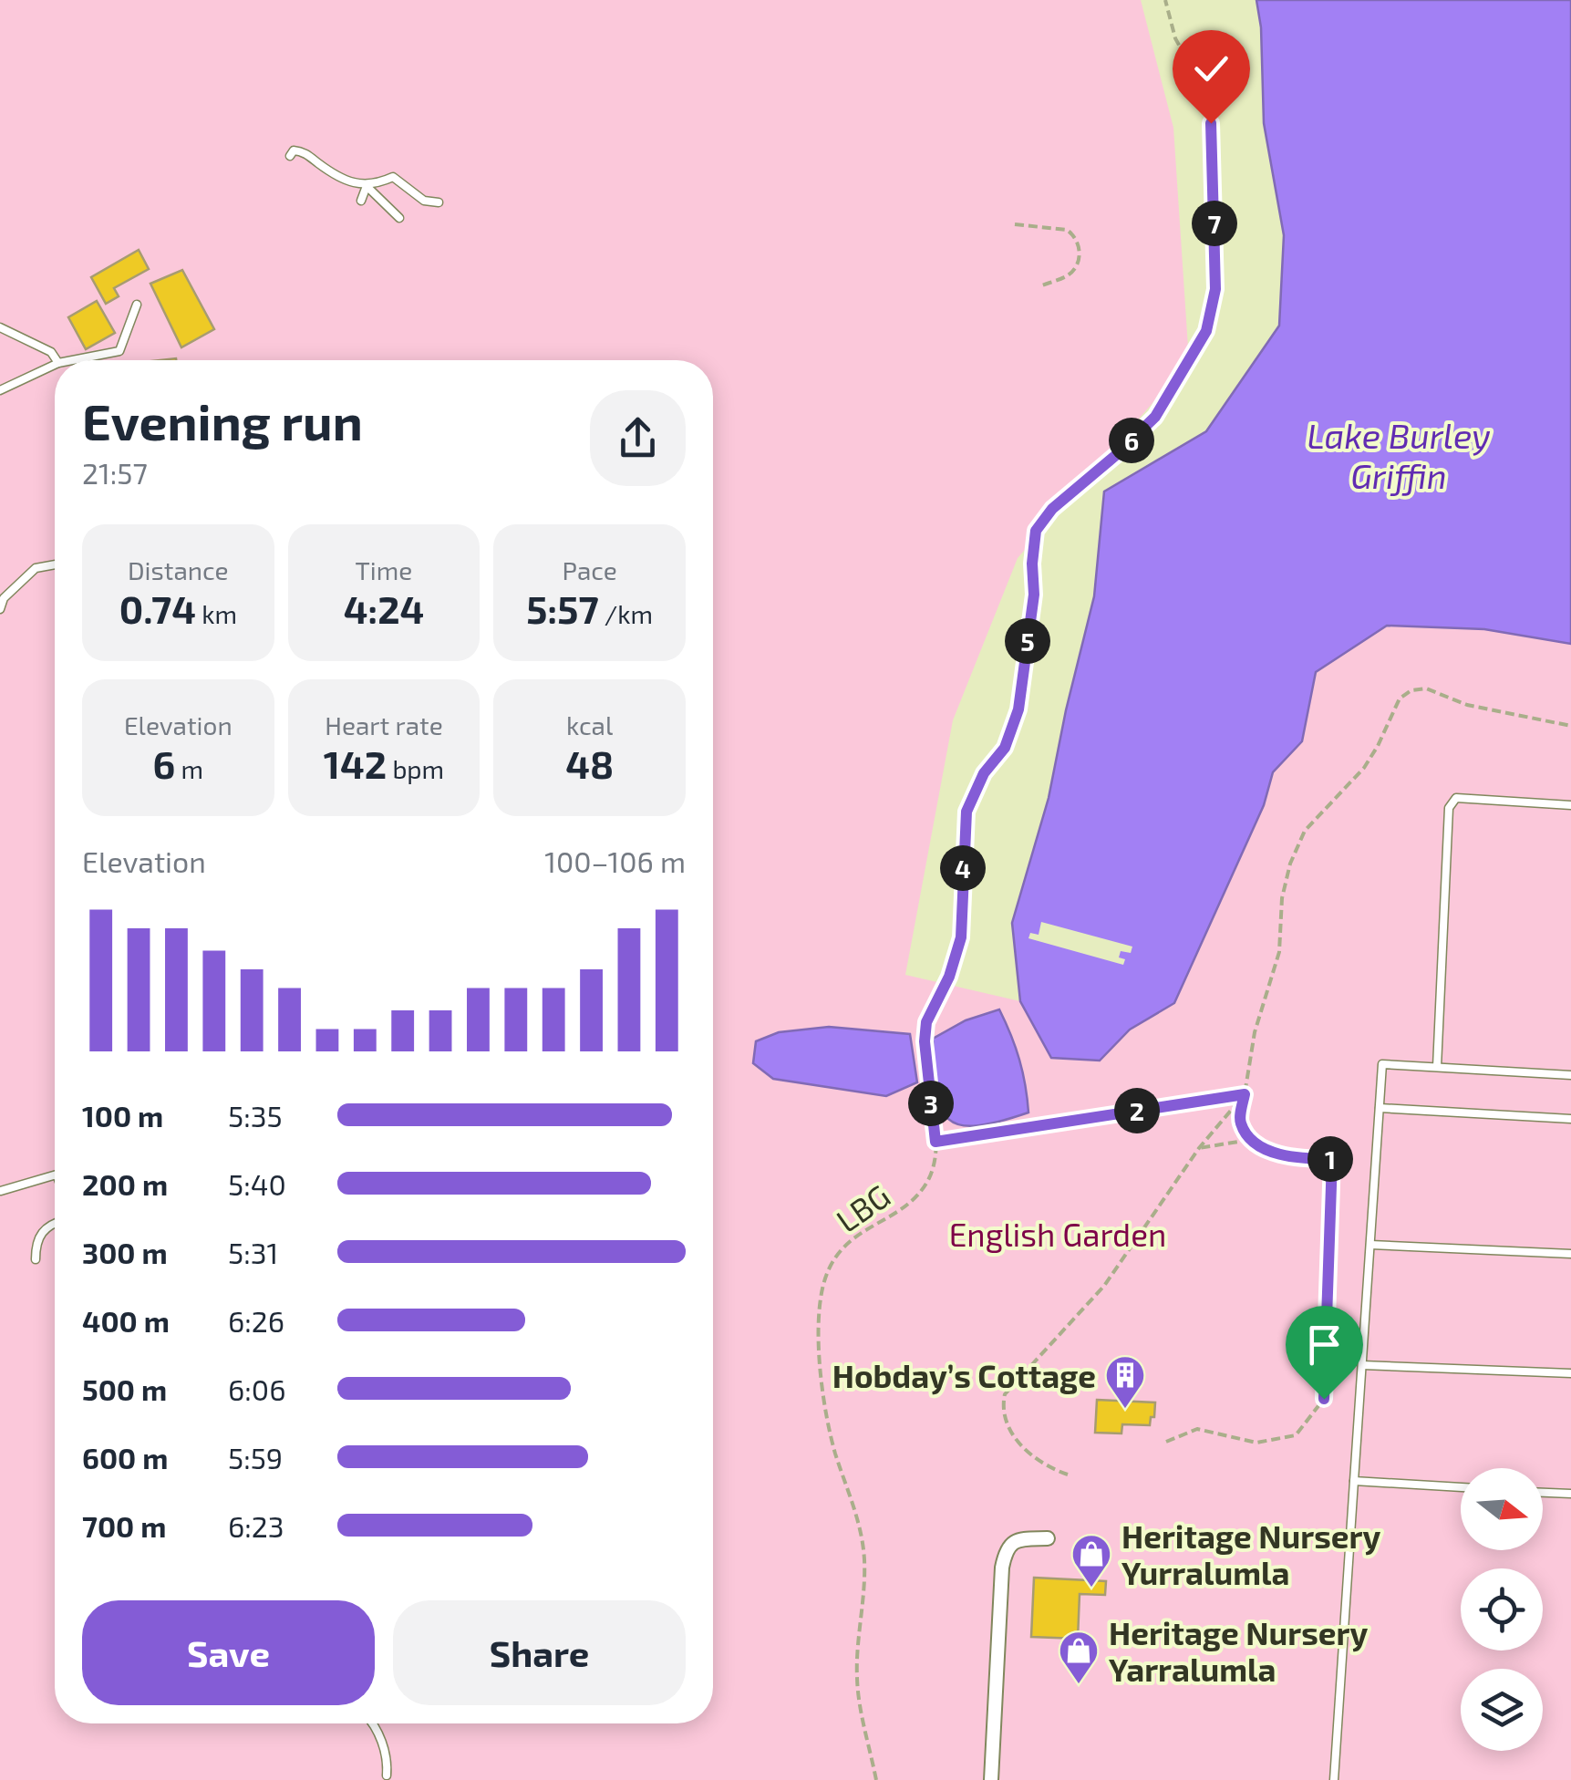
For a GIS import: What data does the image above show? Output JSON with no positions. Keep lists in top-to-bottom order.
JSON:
{
  "streets": {
    "path": ["LBG"]
  },
  "water": ["Lake Burley Griffin"],
  "parks": ["English Garden"],
  "places": {
    "building": ["Hobday’s Cottage"],
    "shop": ["Heritage Nursery Yurralumla", "Heritage Nursery Yarralumla"]
  },
  "north": "right",
  "page": {
    "pins": [
      "7",
      "6",
      "5",
      "4",
      "3",
      "2",
      "1"
    ],
    "heading": ["Evening run", "21:57"],
    "stats": [
      ["Distance", "0.74 km"],
      ["Time", "4:24"],
      ["Pace", "5:57 /km"],
      ["Elevation", "6 m"],
      ["Heart rate", "142 bpm"],
      ["kcal", "48"]
    ],
    "chart": ["Elevation", "100–106 m"],
    "list": [
      {
        "name": "100 m",
        "note": "5:35"
      },
      {
        "name": "200 m",
        "note": "5:40"
      },
      {
        "name": "300 m",
        "note": "5:31"
      },
      {
        "name": "400 m",
        "note": "6:26"
      },
      {
        "name": "500 m",
        "note": "6:06"
      },
      {
        "name": "600 m",
        "note": "5:59"
      },
      {
        "name": "700 m",
        "note": "6:23"
      }
    ],
    "buttons": ["Save", "Share"]
  }
}
